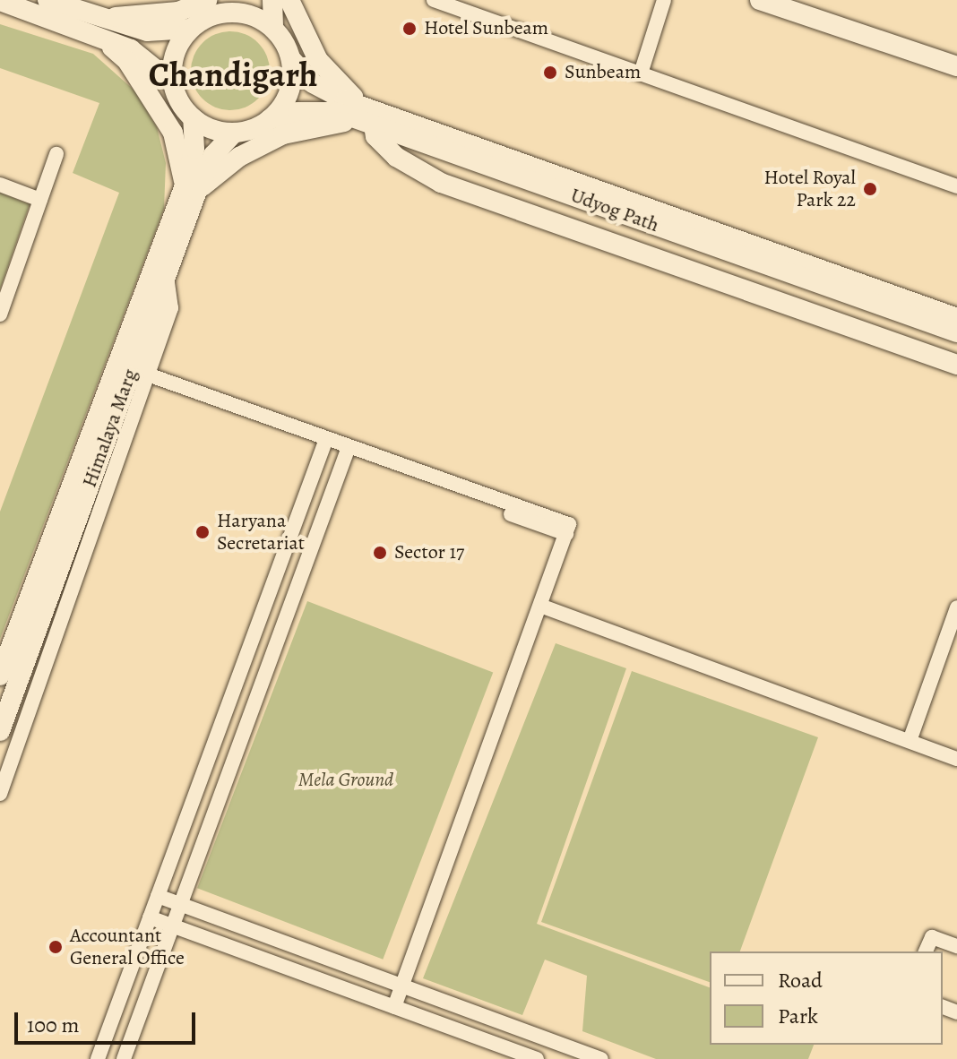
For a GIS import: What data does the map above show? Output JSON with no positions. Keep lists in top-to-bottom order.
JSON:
{
  "streets": {
    "main road": ["Udyog Path", "Himalaya Marg"]
  },
  "crossings": [
    ["Udyog Path", "Himalaya Marg"]
  ],
  "districts": ["Chandigarh"],
  "parks": ["Mela Ground"],
  "places": [
    "Hotel Sunbeam",
    "Sunbeam",
    "Hotel Royal Park 22",
    "Haryana Secretariat",
    "Sector 17",
    "Accountant General Office"
  ],
  "legend": ["Road", "Park"],
  "scale_bar": "100 m"
}
